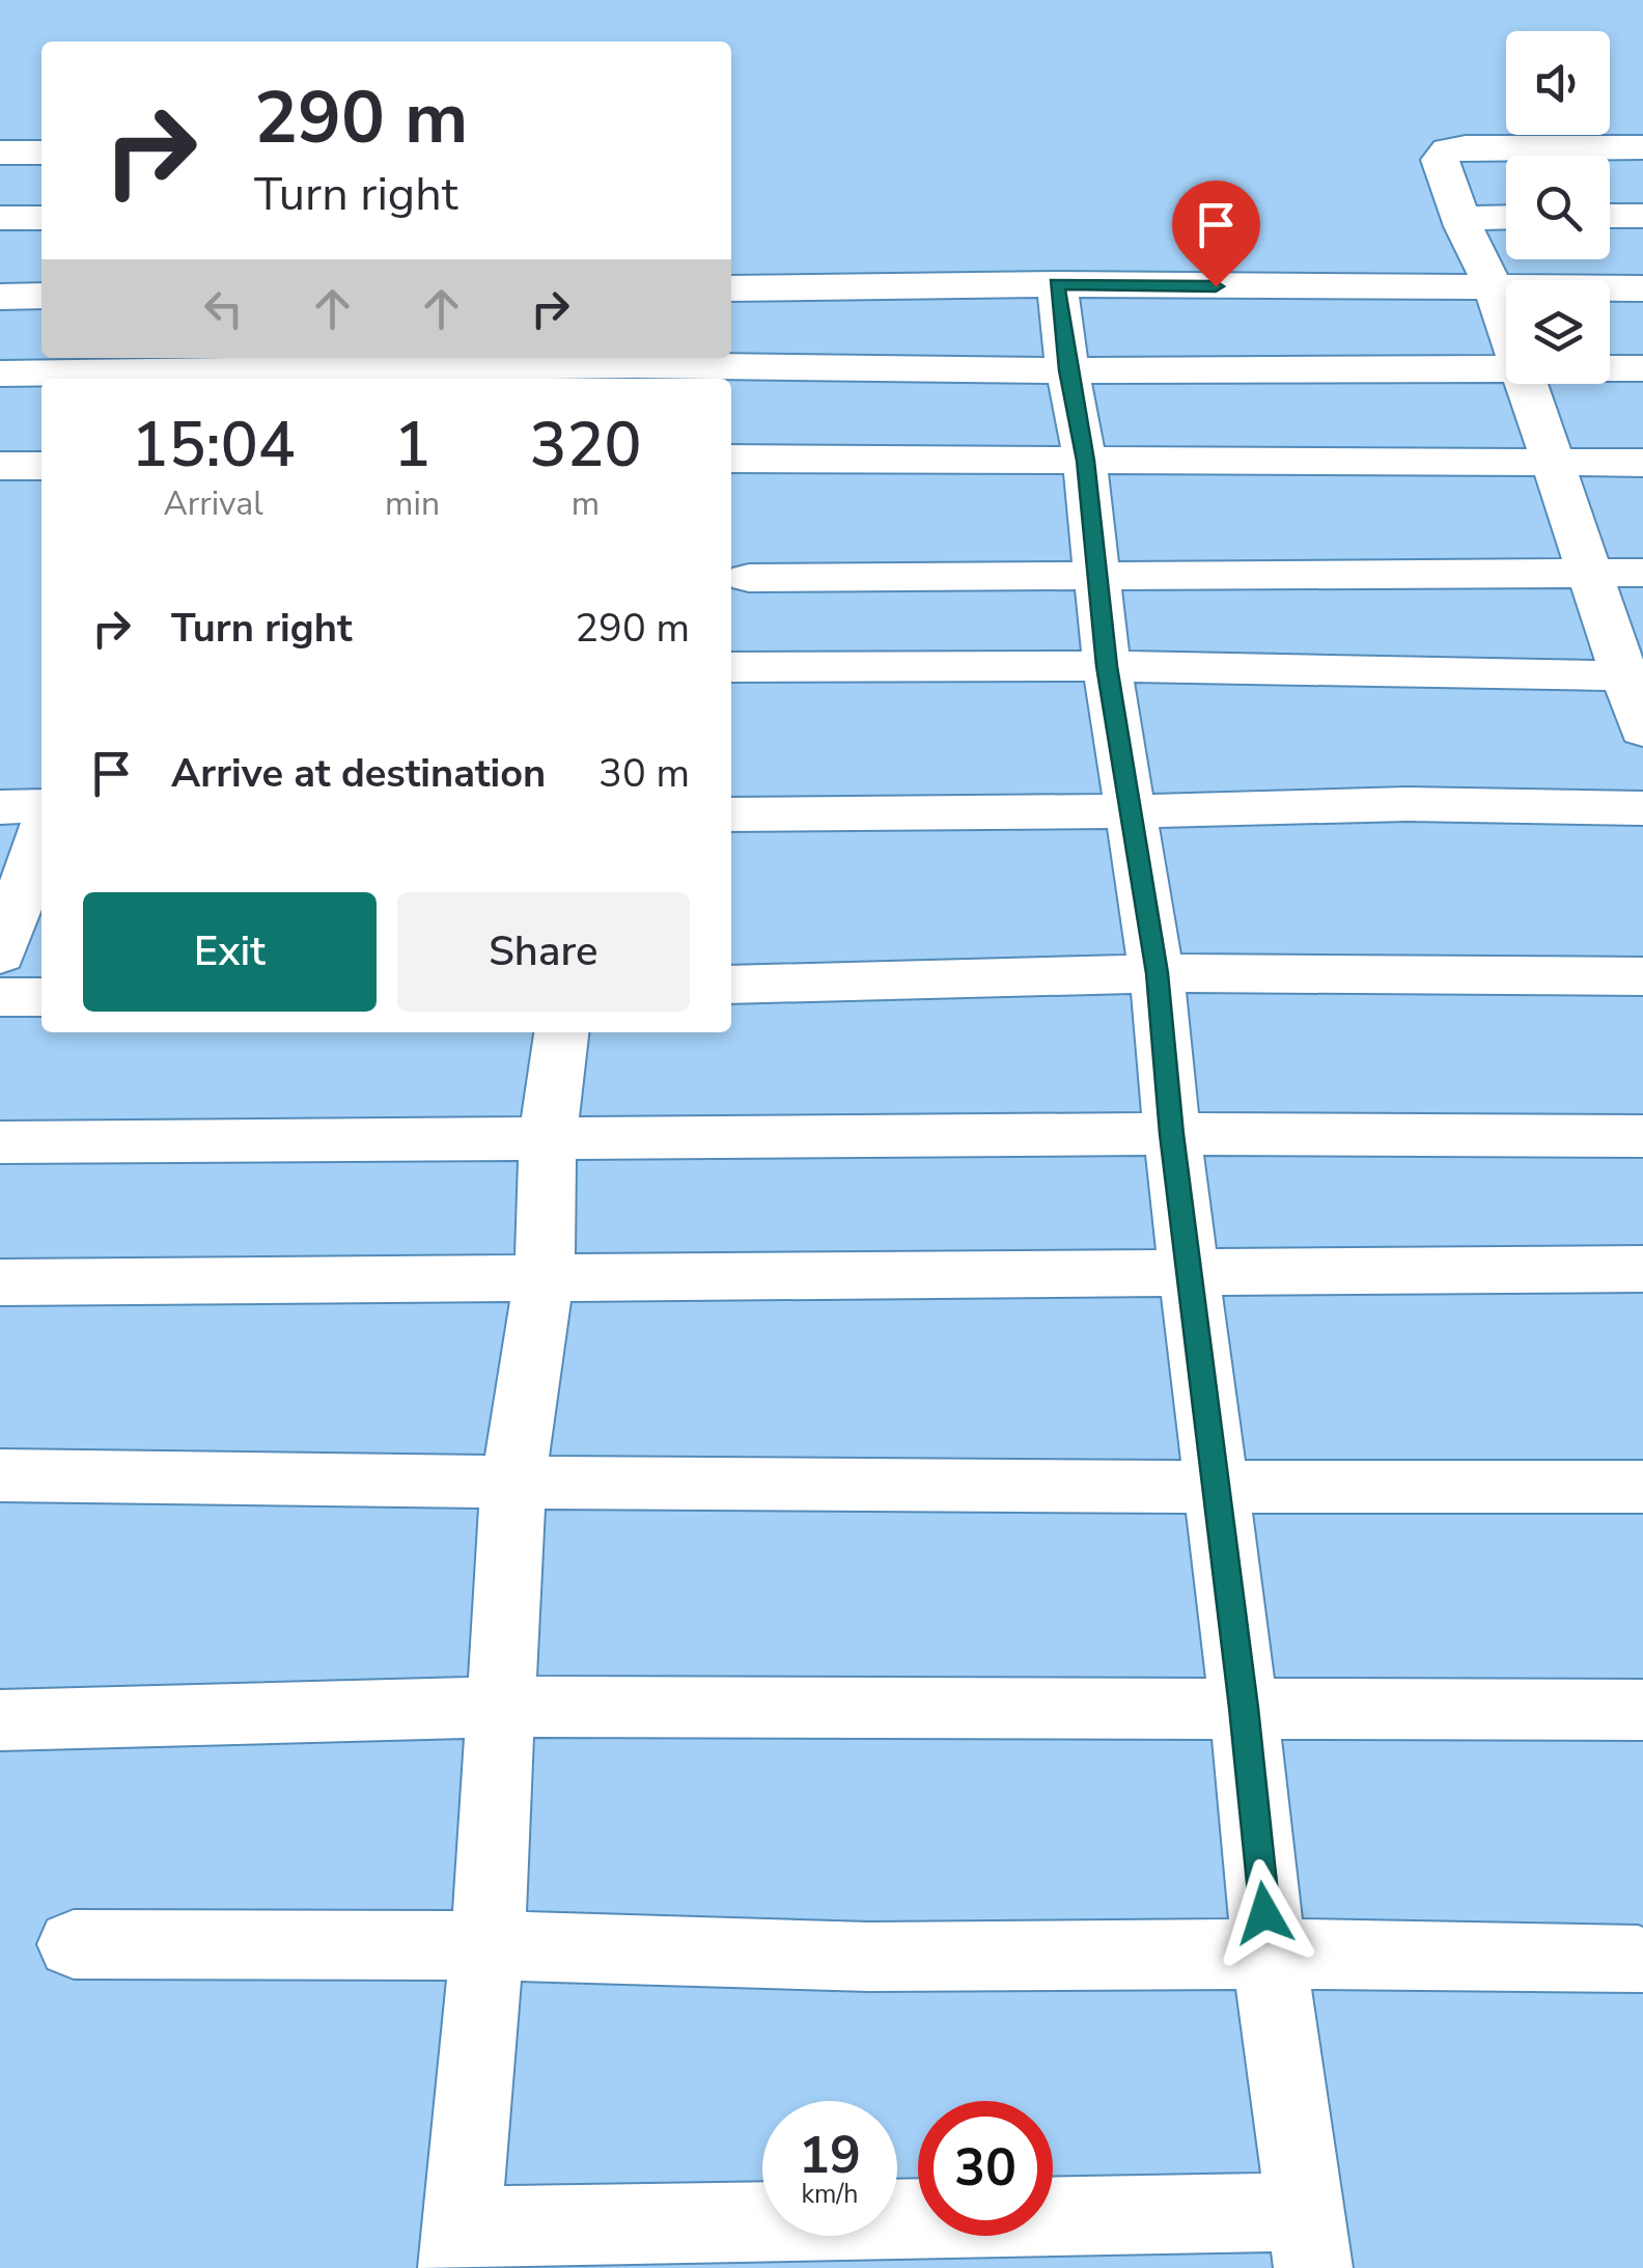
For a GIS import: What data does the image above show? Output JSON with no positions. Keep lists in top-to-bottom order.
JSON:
{
  "page": {
    "turn": ["290 m", "Turn right"],
    "eta": [
      "15:04",
      "Arrival",
      "1",
      "min",
      "320",
      "m"
    ],
    "list": [
      {
        "name": "Turn right",
        "value": "290 m"
      },
      {
        "name": "Arrive at destination",
        "value": "30 m"
      }
    ],
    "buttons": ["Exit", "Share"],
    "speed": "19 km/h",
    "limit": "30"
  }
}
